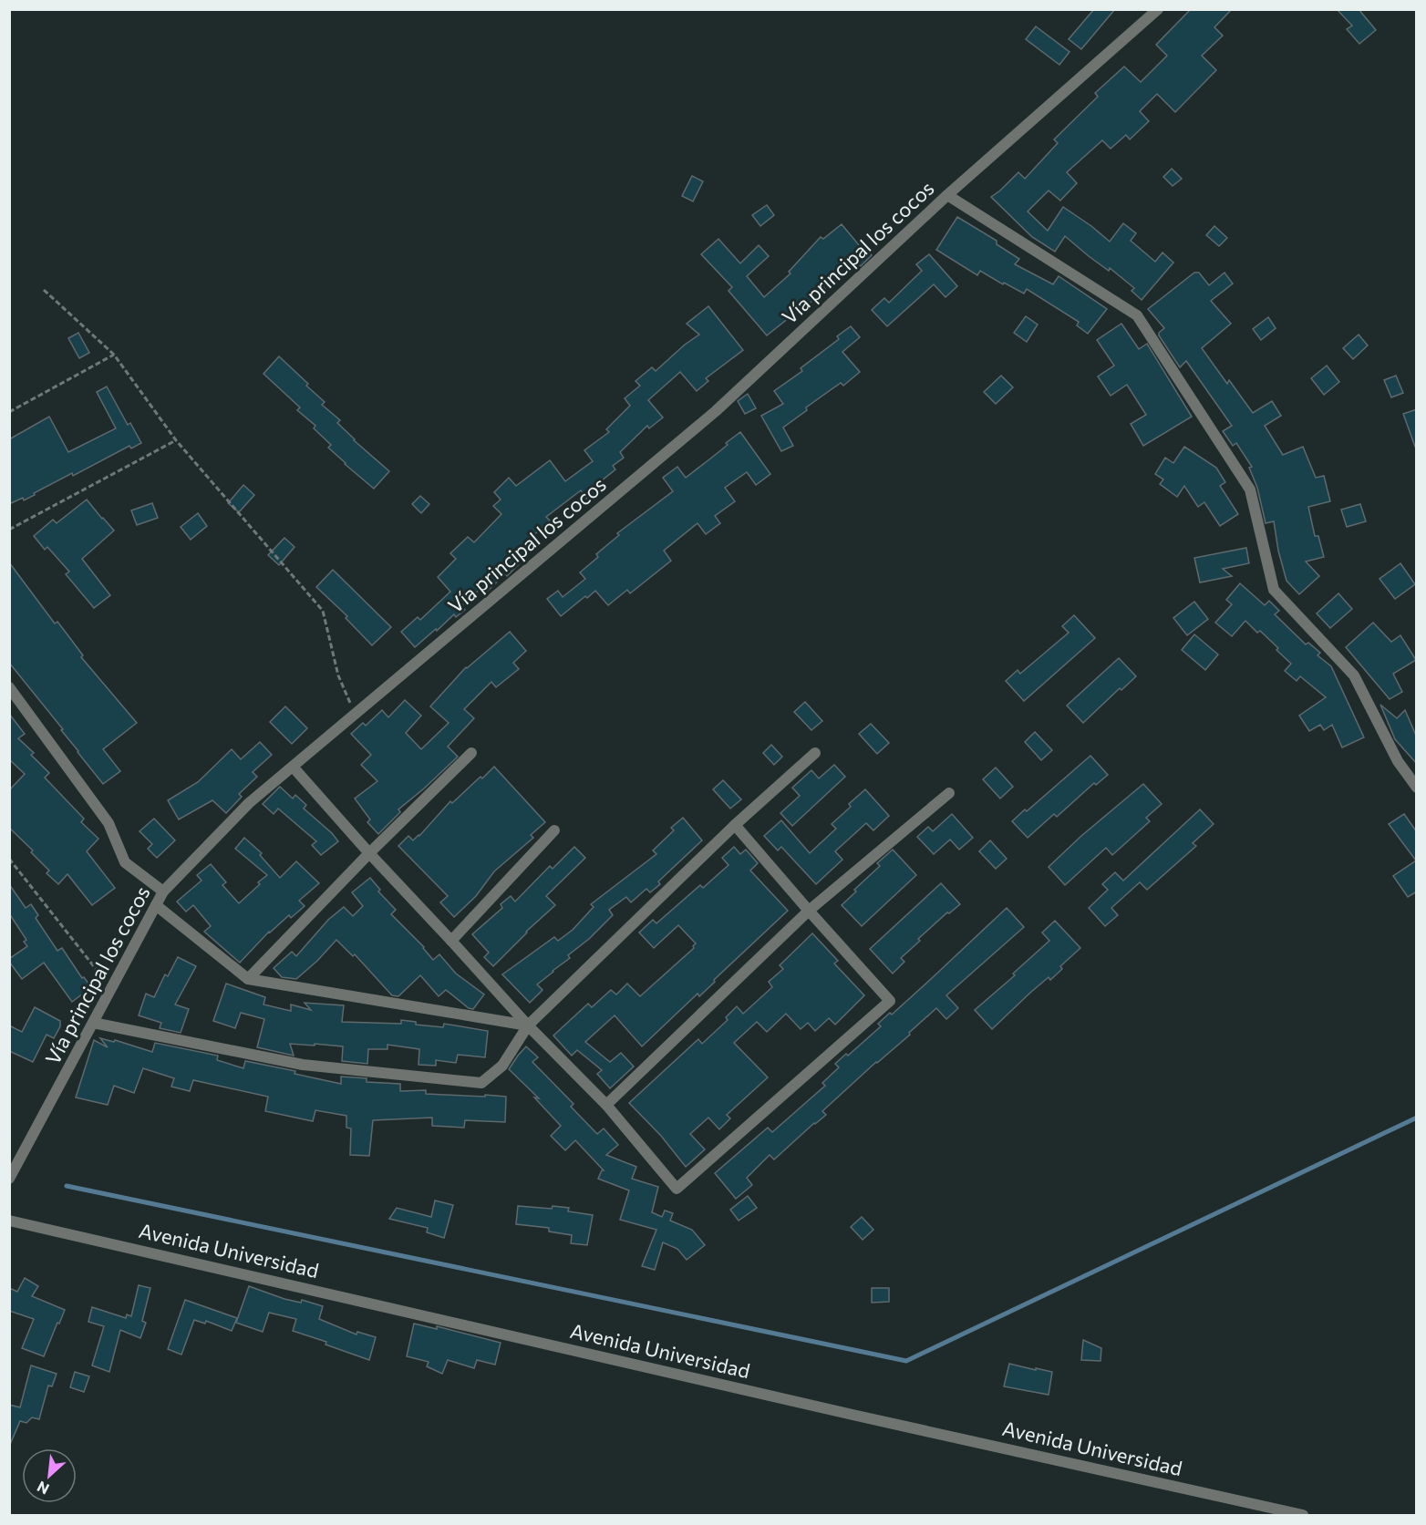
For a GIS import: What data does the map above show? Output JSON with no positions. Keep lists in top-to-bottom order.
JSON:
{
  "streets": {
    "street": ["Vía principal los cocos", "Avenida Universidad"]
  },
  "north": "bottom left"
}
